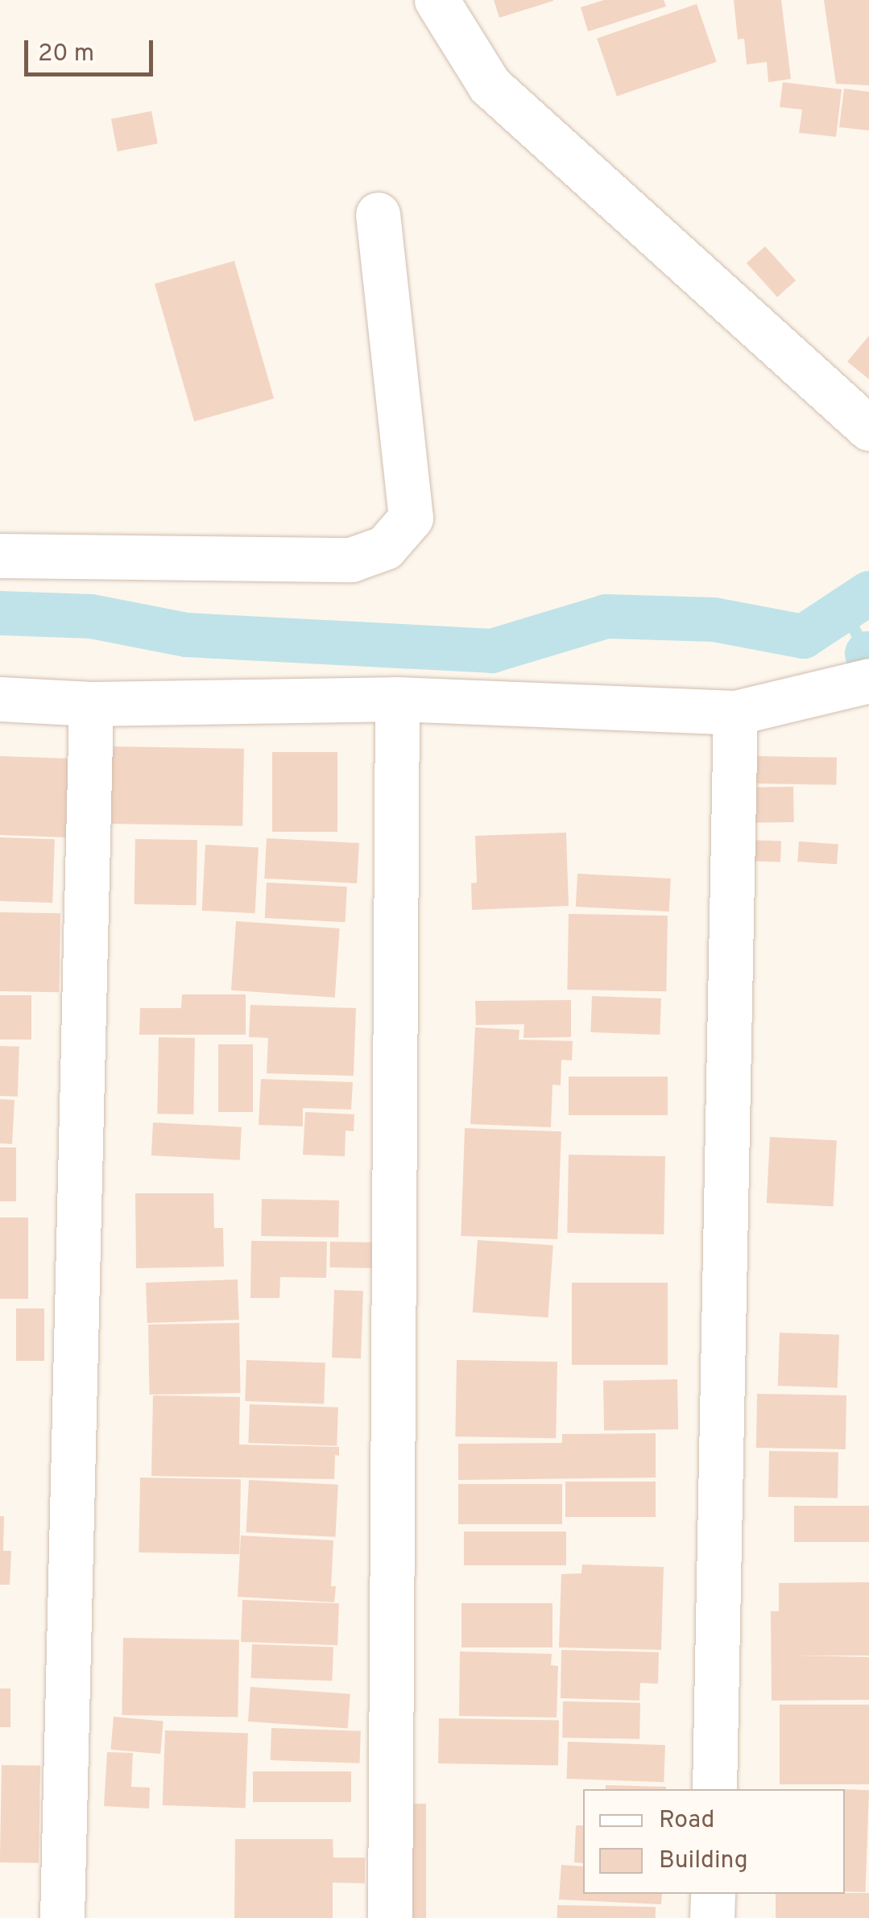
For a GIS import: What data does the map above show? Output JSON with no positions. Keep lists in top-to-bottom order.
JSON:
{
  "legend": ["Road", "Building"],
  "scale_bar": "20 m"
}
